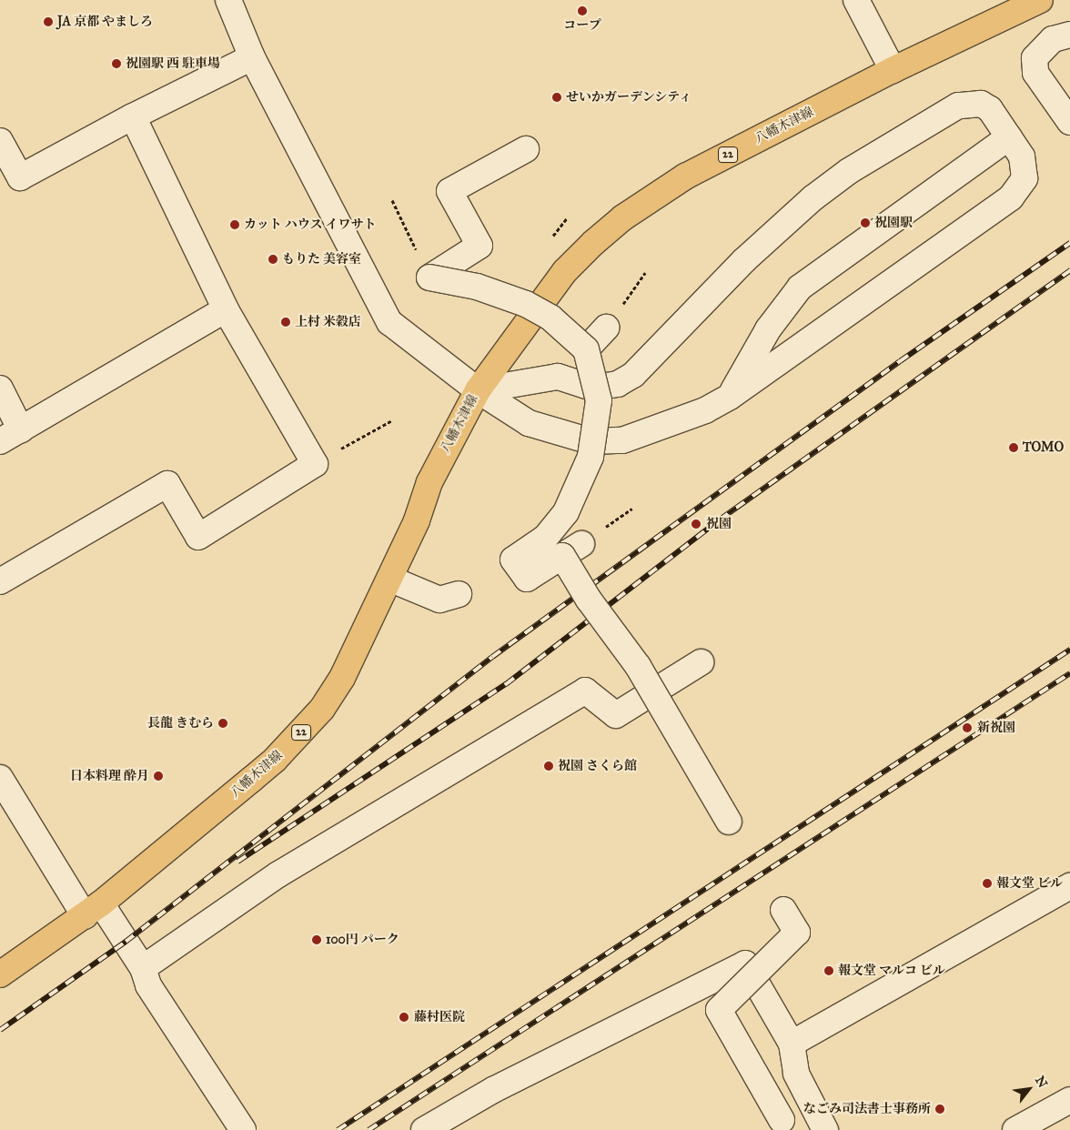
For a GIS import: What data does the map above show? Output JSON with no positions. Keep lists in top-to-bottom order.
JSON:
{
  "streets": {
    "main road": ["八幡木津線", "22"]
  },
  "places": [
    "コープ",
    "JA 京都 やましろ",
    "祝園駅 西 駐車場",
    "せいかガーデンシティ",
    "祝園駅",
    "カット ハウス イワサト",
    "もりた 美容室",
    "上村 米穀店",
    "TOMO",
    "祝園",
    "長龍 きむら",
    "新祝園",
    "祝園 さくら館",
    "日本料理 酔月",
    "報文堂 ビル",
    "100円 パーク",
    "報文堂 マルコ ビル",
    "藤村医院",
    "なごみ司法書士事務所"
  ],
  "north": "top right"
}
